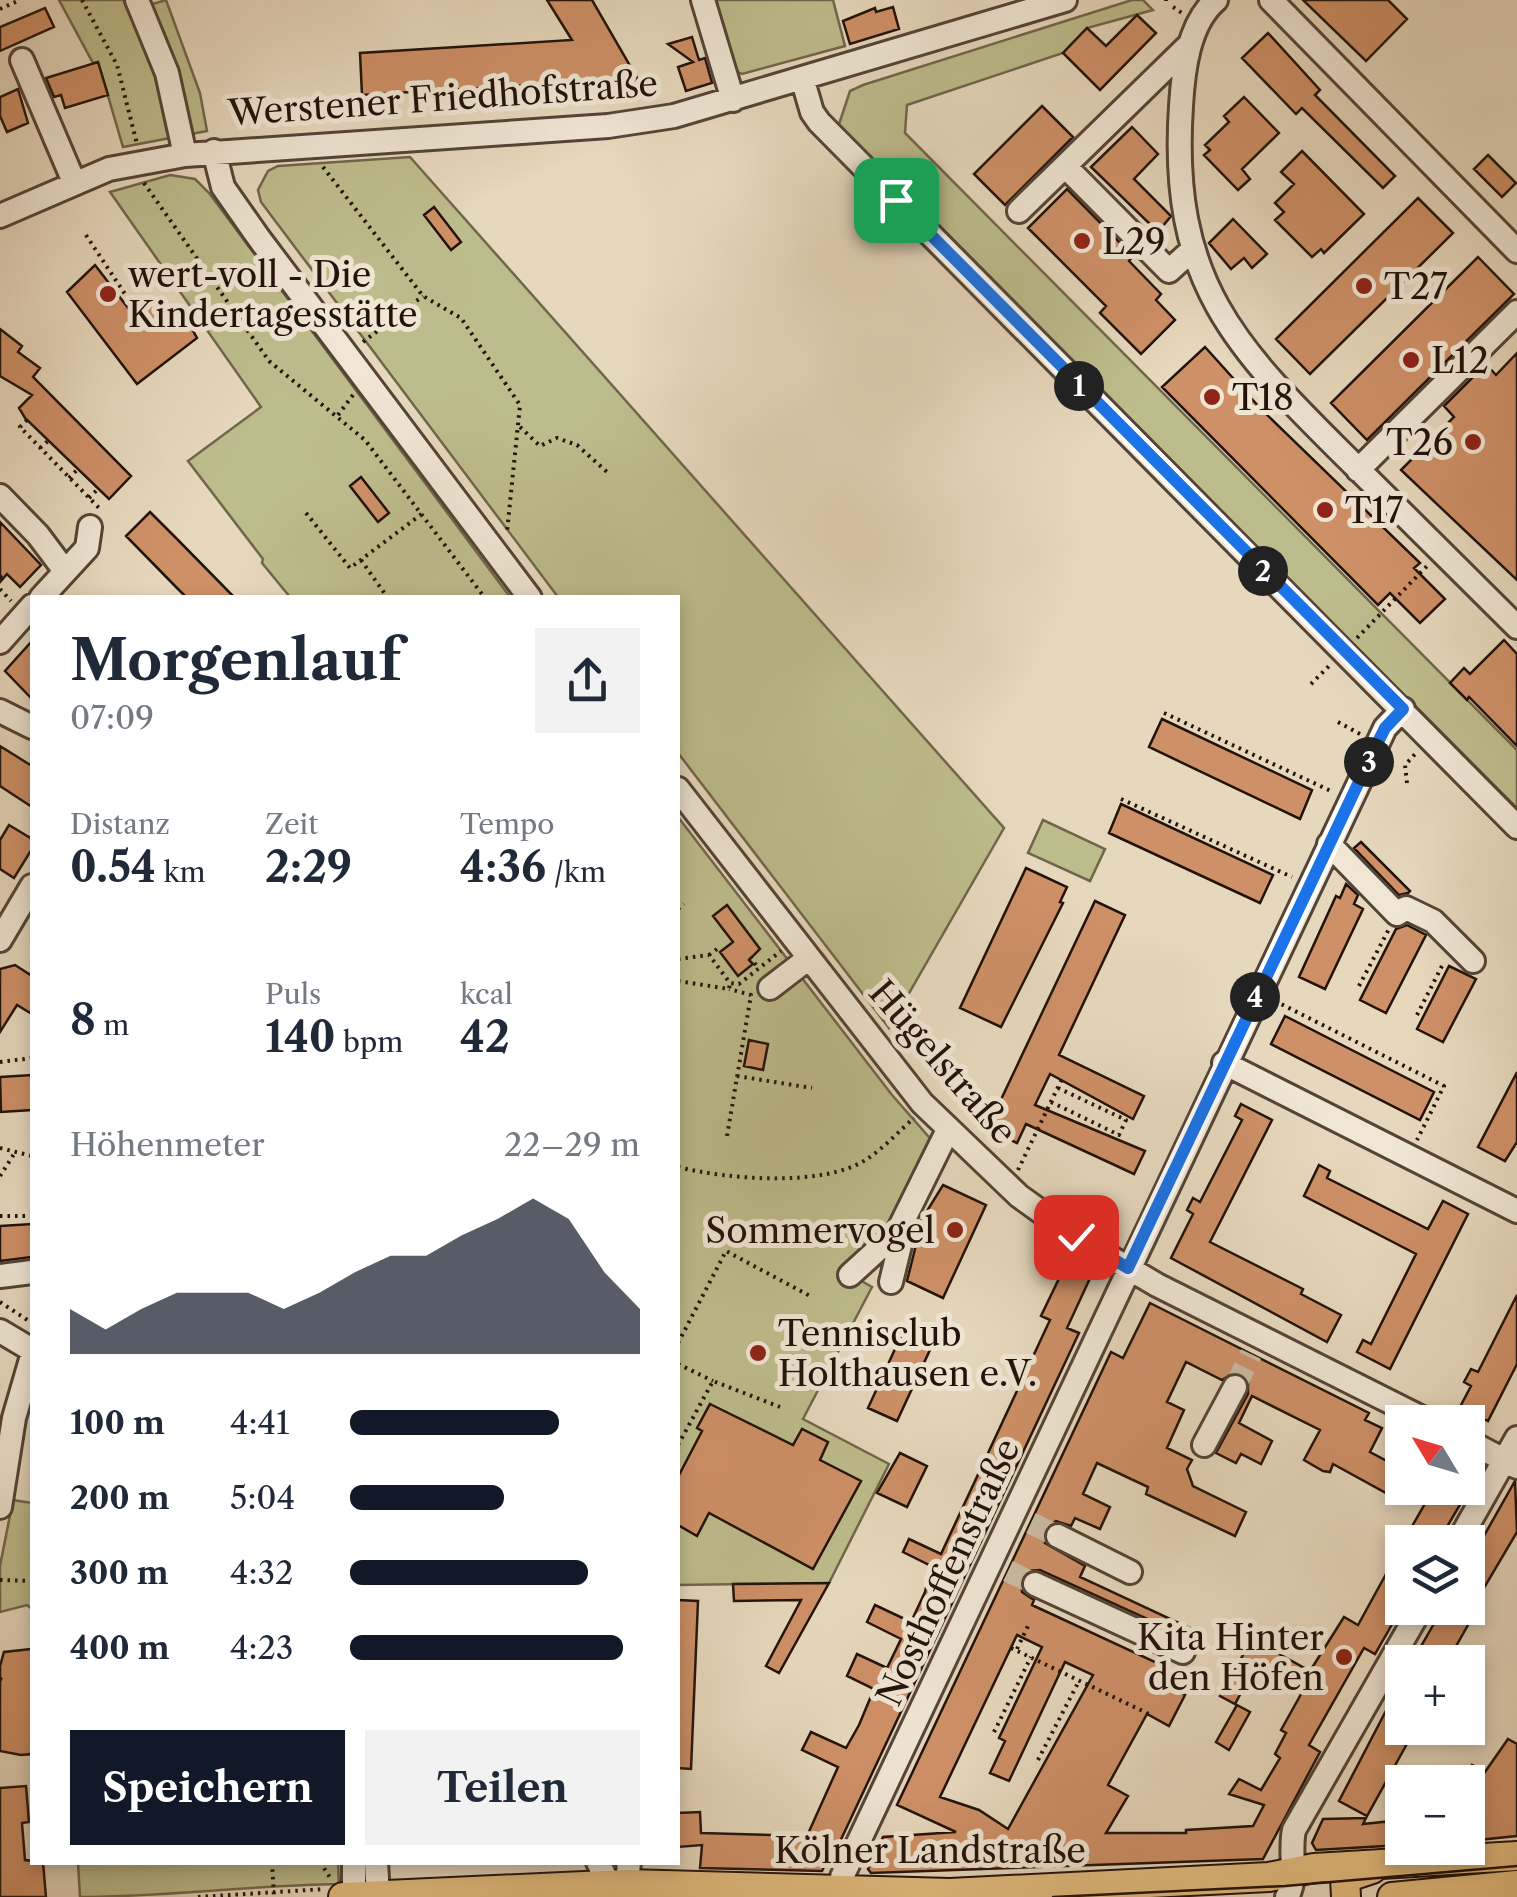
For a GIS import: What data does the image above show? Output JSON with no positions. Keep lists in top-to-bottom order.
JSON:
{
  "streets": {
    "main road": ["Kölner Landstraße"],
    "street": ["Werstener Friedhofstraße", "Hügelstraße", "Nosthoffenstraße"]
  },
  "crossings": [
    ["Hügelstraße", "Nosthoffenstraße"],
    ["Nosthoffenstraße", "Kölner Landstraße"]
  ],
  "places": [
    "L29",
    "T27",
    "wert-voll - Die Kindertagesstätte",
    "L12",
    "T18",
    "T26",
    "T17",
    "Sommervogel",
    "Tennisclub Holthausen e.V.",
    "Kita Hinter den Höfen"
  ],
  "north": "top left",
  "page": {
    "pins": [
      "1",
      "2",
      "3",
      "4"
    ],
    "heading": ["Morgenlauf", "07:09"],
    "stats": [
      ["Distanz", "0.54 km"],
      ["Zeit", "2:29"],
      ["Tempo", "4:36 /km"],
      ["8 m"],
      ["Puls", "140 bpm"],
      ["kcal", "42"]
    ],
    "chart": ["Höhenmeter", "22–29 m"],
    "list": [
      {
        "name": "100 m",
        "note": "4:41"
      },
      {
        "name": "200 m",
        "note": "5:04"
      },
      {
        "name": "300 m",
        "note": "4:32"
      },
      {
        "name": "400 m",
        "note": "4:23"
      }
    ],
    "map_buttons": ["+", "−"],
    "buttons": ["Speichern", "Teilen"]
  }
}
